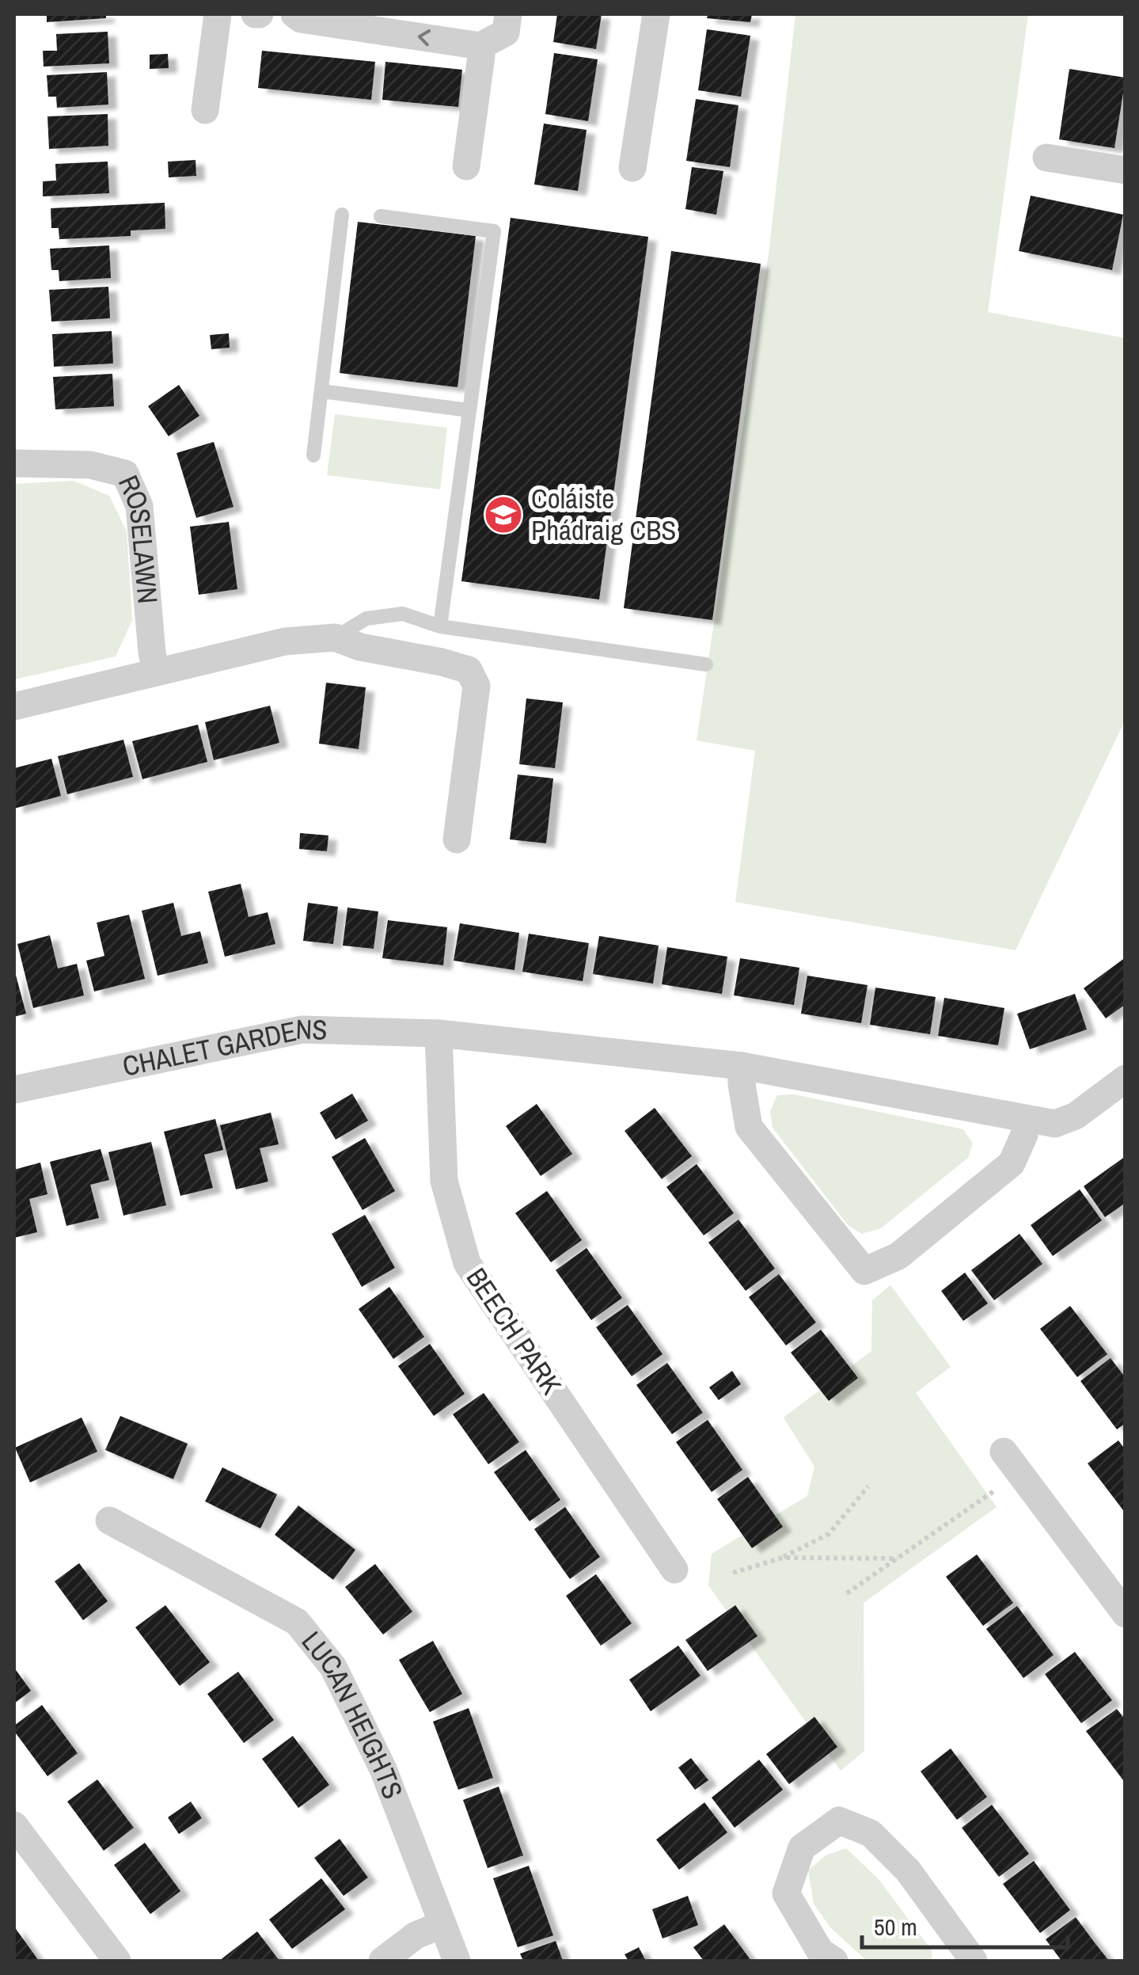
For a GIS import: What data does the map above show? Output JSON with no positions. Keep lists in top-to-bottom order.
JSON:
{
  "streets": {
    "street": [
      "ROSELAWN",
      "CHALET GARDENS",
      "BEECH PARK",
      "LUCAN HEIGHTS"
    ]
  },
  "crossings": [
    ["CHALET GARDENS", "BEECH PARK"]
  ],
  "places": {
    "school or university": ["Coláiste Phádraig CBS"]
  },
  "scale_bar": "50 m"
}
